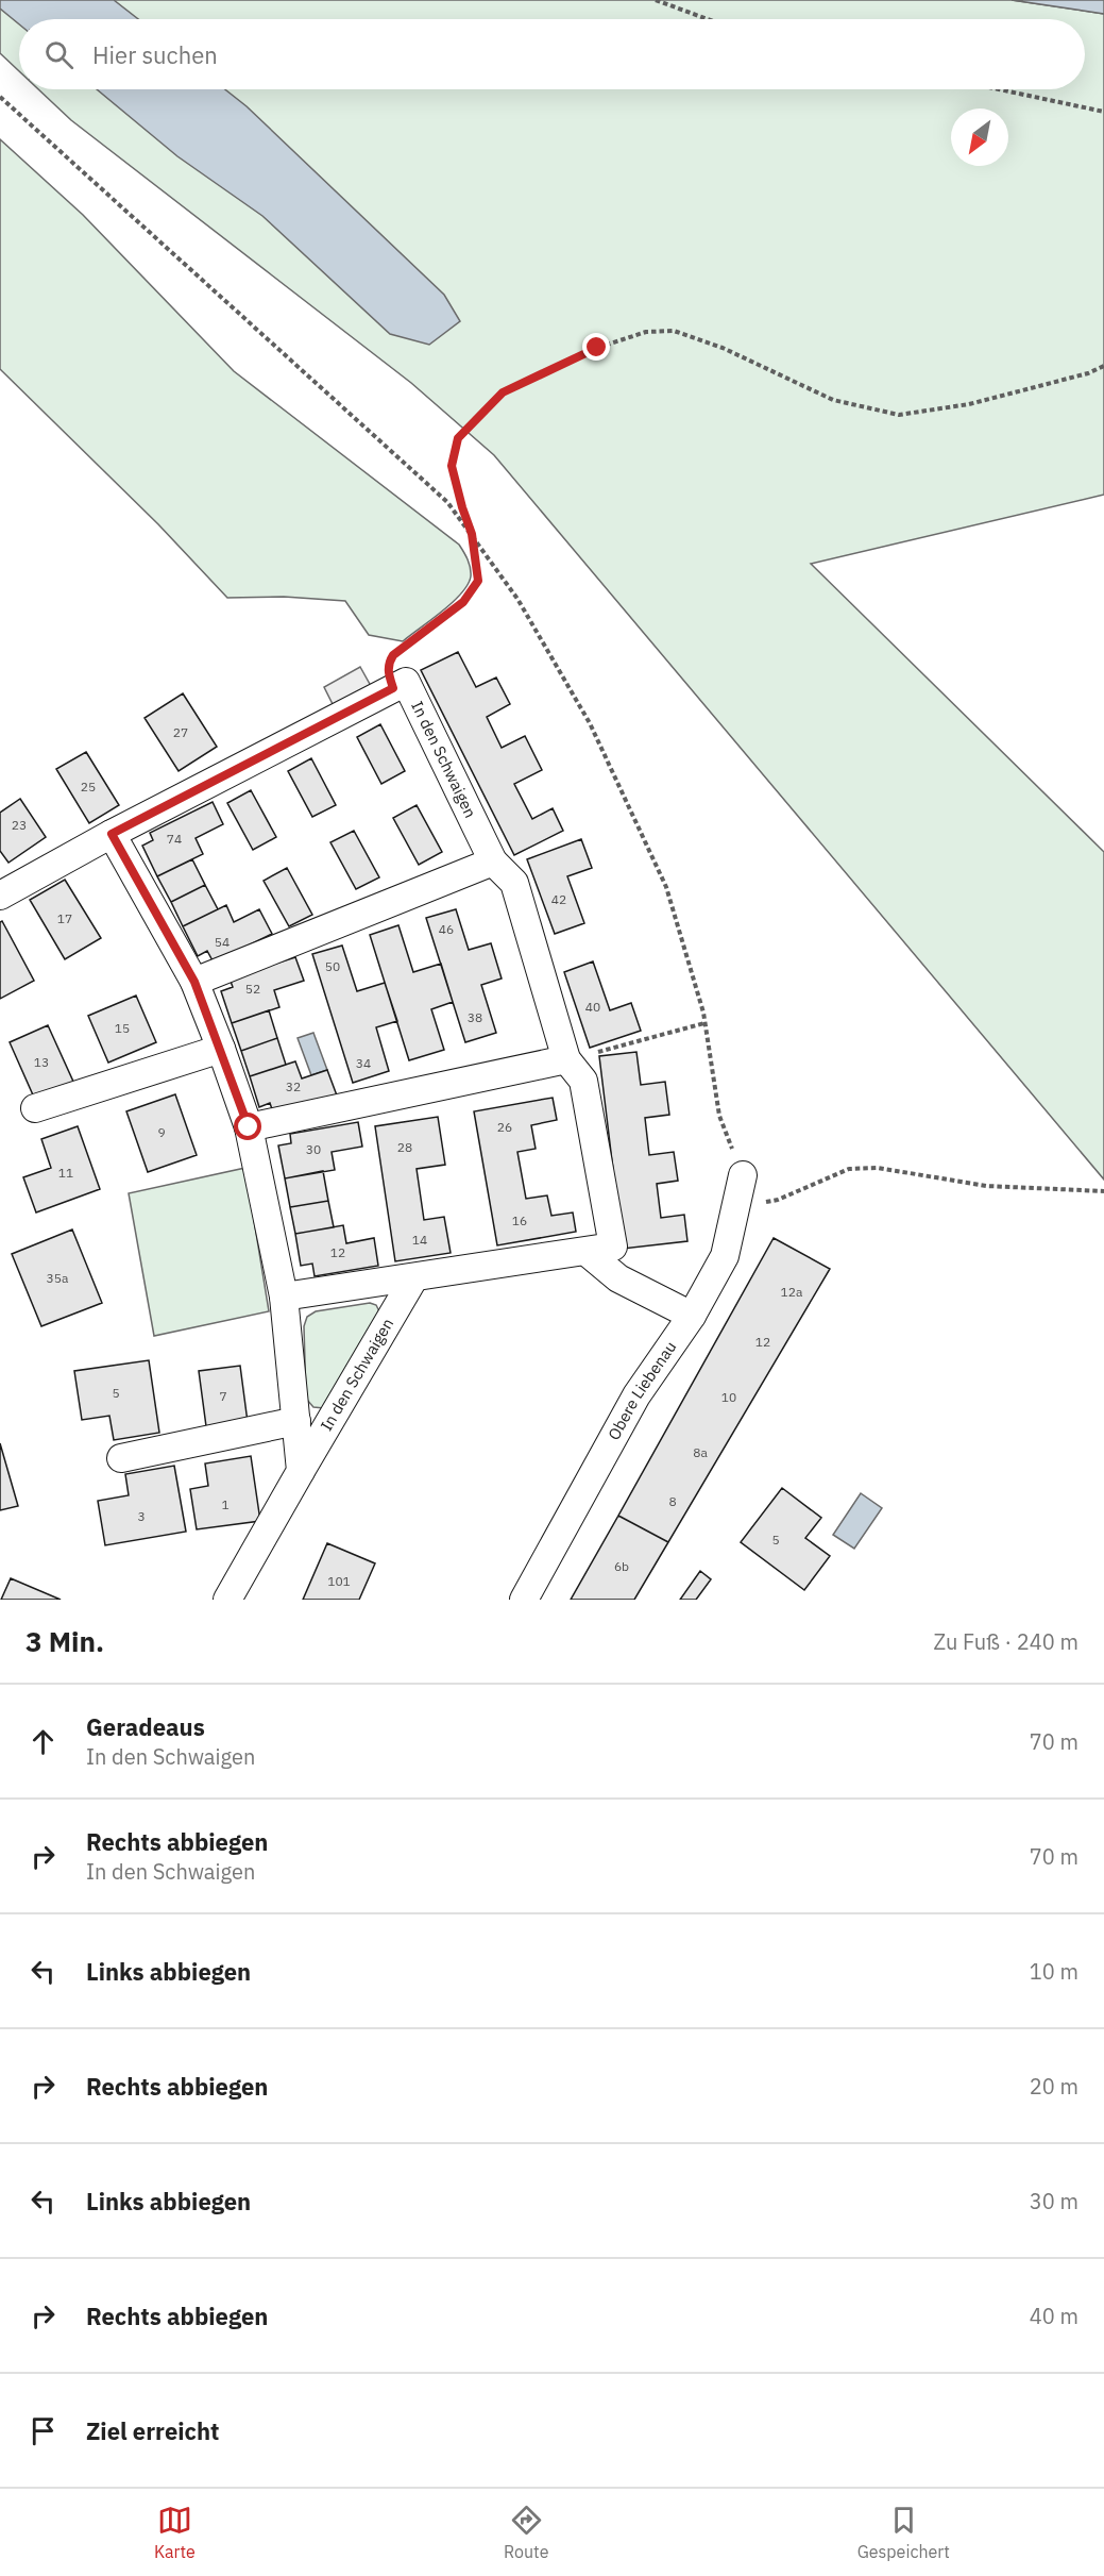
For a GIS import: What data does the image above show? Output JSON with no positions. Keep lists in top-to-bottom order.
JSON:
{
  "streets": {
    "street": ["In den Schwaigen", "Obere Liebenau"]
  },
  "house_numbers": [
    "27",
    "25",
    "23",
    "74",
    "42",
    "17",
    "46",
    "54",
    "50",
    "52",
    "40",
    "38",
    "15",
    "13",
    "34",
    "32",
    "26",
    "9",
    "28",
    "30",
    "11",
    "16",
    "14",
    "12",
    "35a",
    "12a",
    "12",
    "5",
    "7",
    "10",
    "8a",
    "8",
    "1",
    "3",
    "5",
    "6b",
    "101"
  ],
  "north": "bottom left",
  "page": {
    "search": "Hier suchen",
    "heading": ["3 Min.", "Zu Fuß · 240 m"],
    "list": [
      ["Geradeaus", "In den Schwaigen", "70 m"],
      ["Rechts abbiegen", "In den Schwaigen", "70 m"],
      ["Links abbiegen", "10 m"],
      ["Rechts abbiegen", "20 m"],
      ["Links abbiegen", "30 m"],
      ["Rechts abbiegen", "40 m"],
      "Ziel erreicht"
    ],
    "nav": ["Karte", "Route", "Gespeichert"]
  }
}
